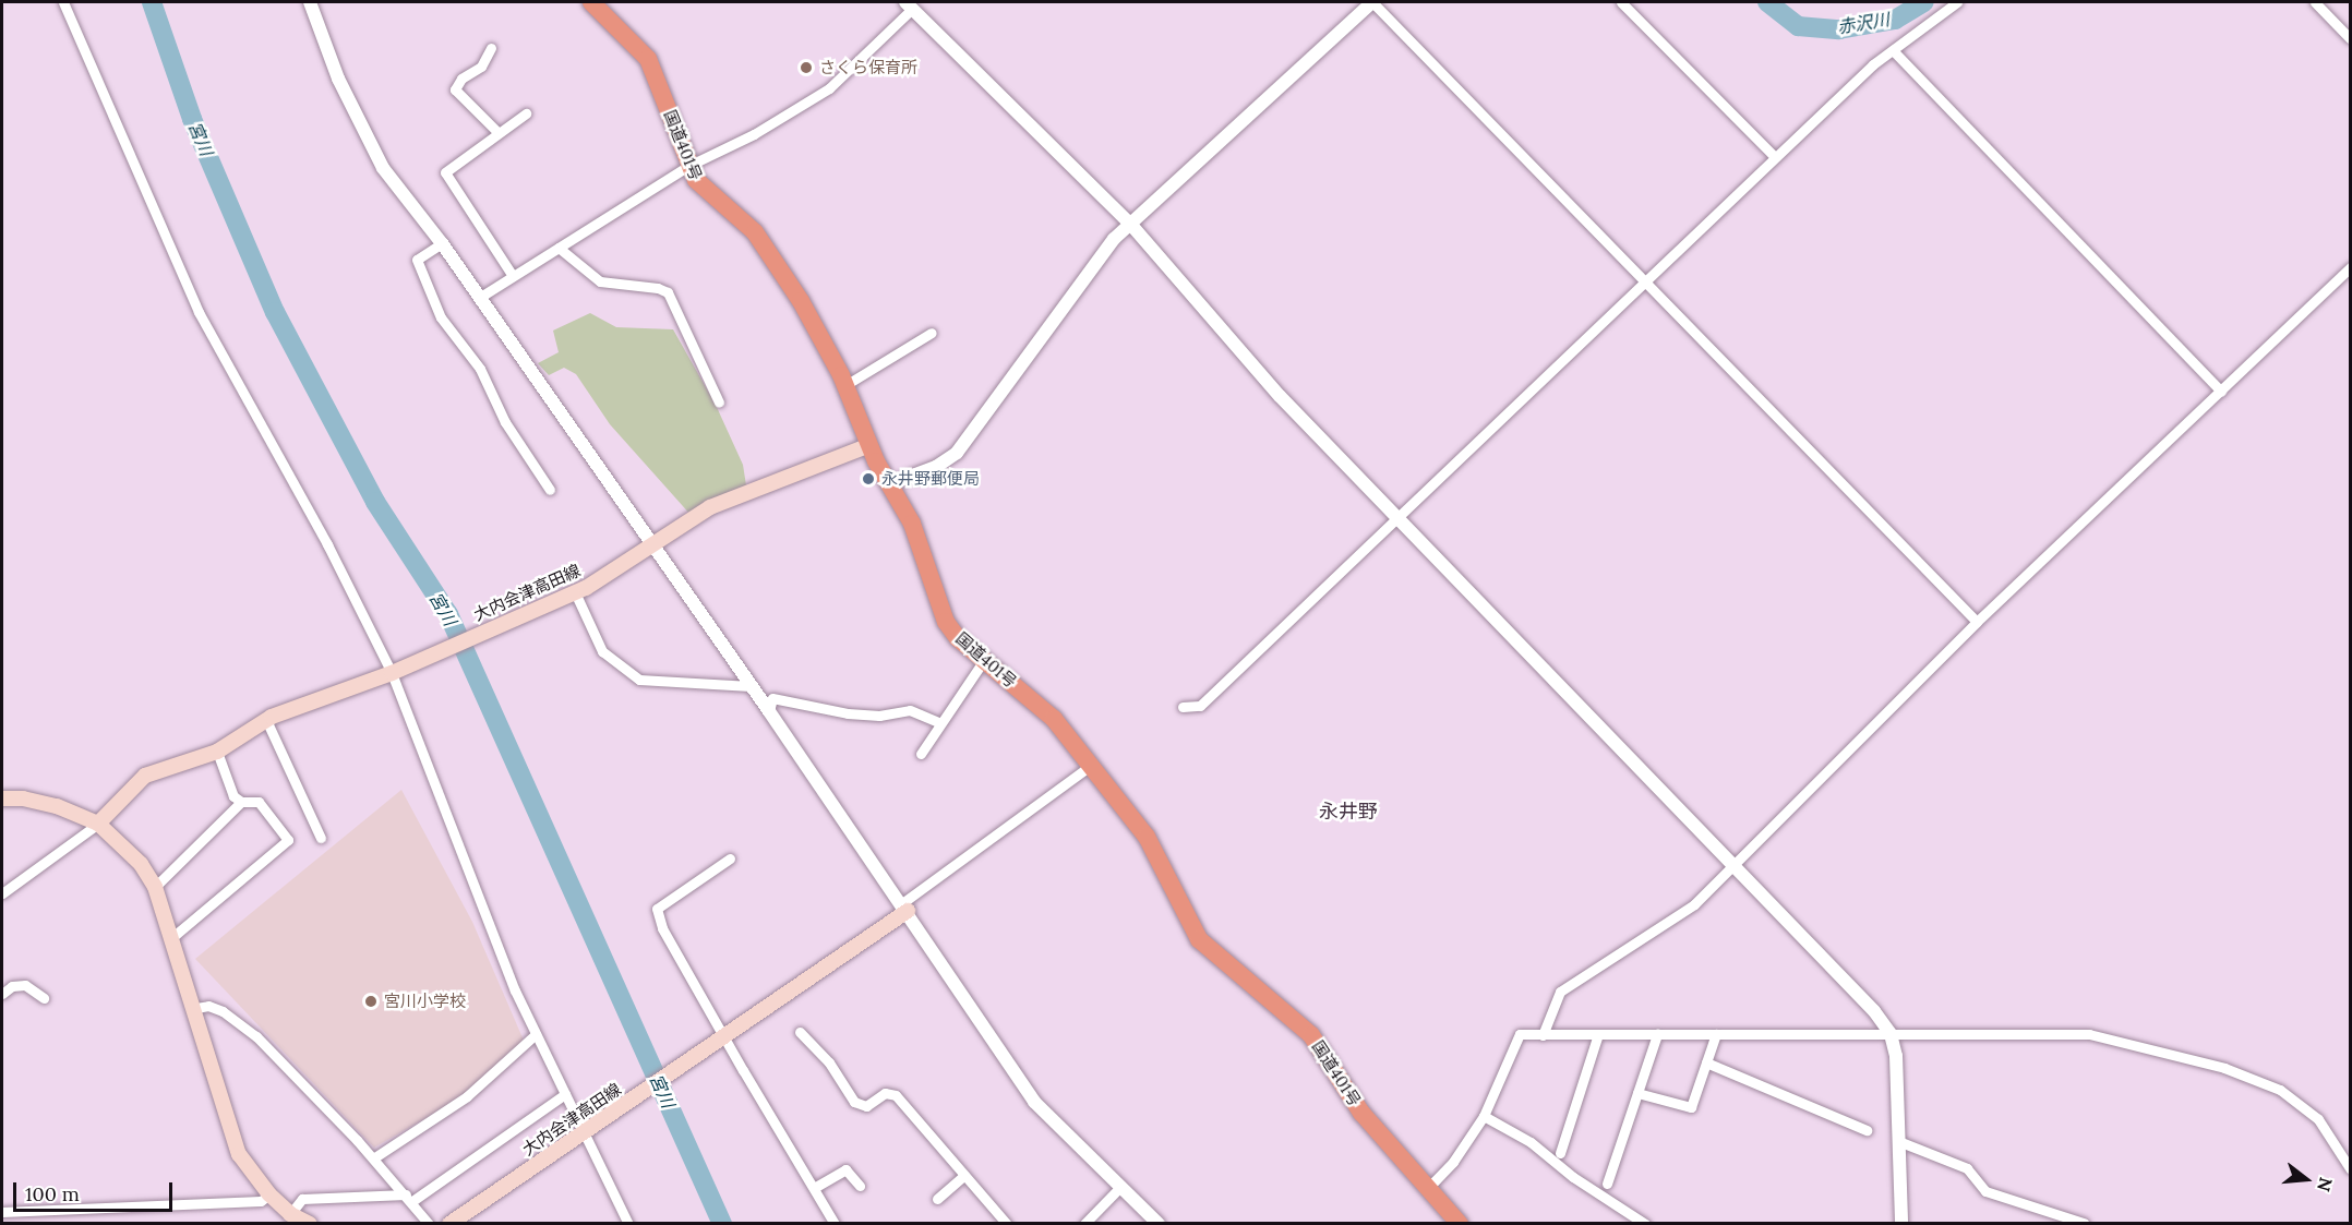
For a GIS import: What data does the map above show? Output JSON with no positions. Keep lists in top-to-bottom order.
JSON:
{
  "streets": {
    "highway": ["国道401号"],
    "main road": ["大内会津高田線"]
  },
  "crossings": [
    ["国道401号", "大内会津高田線"]
  ],
  "districts": ["永井野"],
  "water": ["赤沢川", "宮川"],
  "places": ["さくら保育所", "永井野郵便局", "宮川小学校"],
  "scale_bar": "100 m",
  "north": "right"
}
